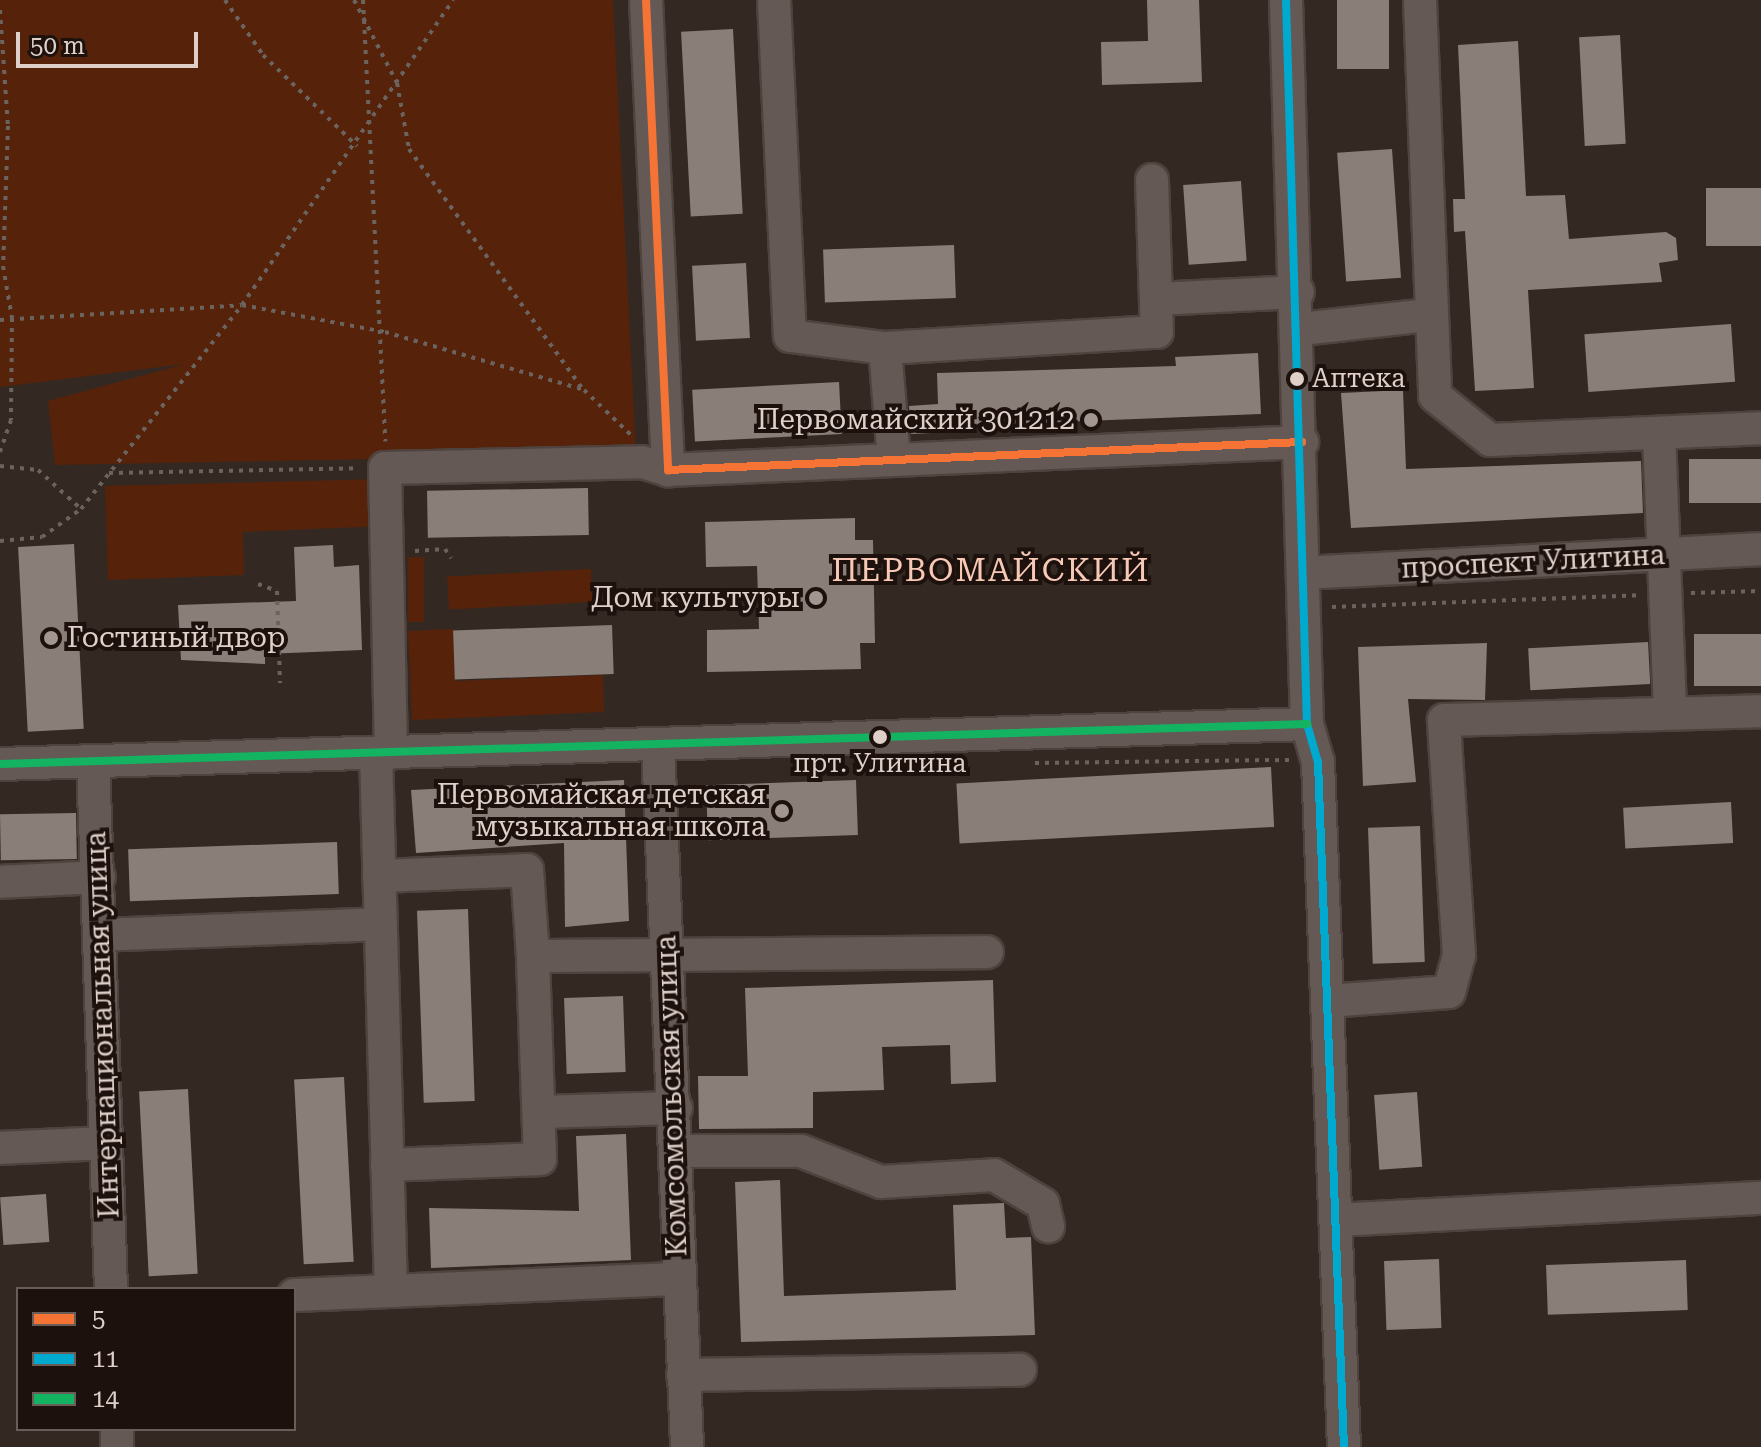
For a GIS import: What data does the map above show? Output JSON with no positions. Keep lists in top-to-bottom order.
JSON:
{
  "streets": {
    "street": ["проспект Улитина", "Интернациональная улица", "Комсомольская улица"]
  },
  "districts": ["ПЕРВОМАЙСКИЙ"],
  "places": [
    "Аптека",
    "Первомайский 301212",
    "Дом культуры",
    "Гостиный двор",
    "прт. Улитина",
    "Первомайская детская музыкальная школа"
  ],
  "lines": ["transit line 5", "transit line 11", "transit line 14"],
  "legend": ["5", "11", "14"],
  "scale_bar": "50 m"
}
